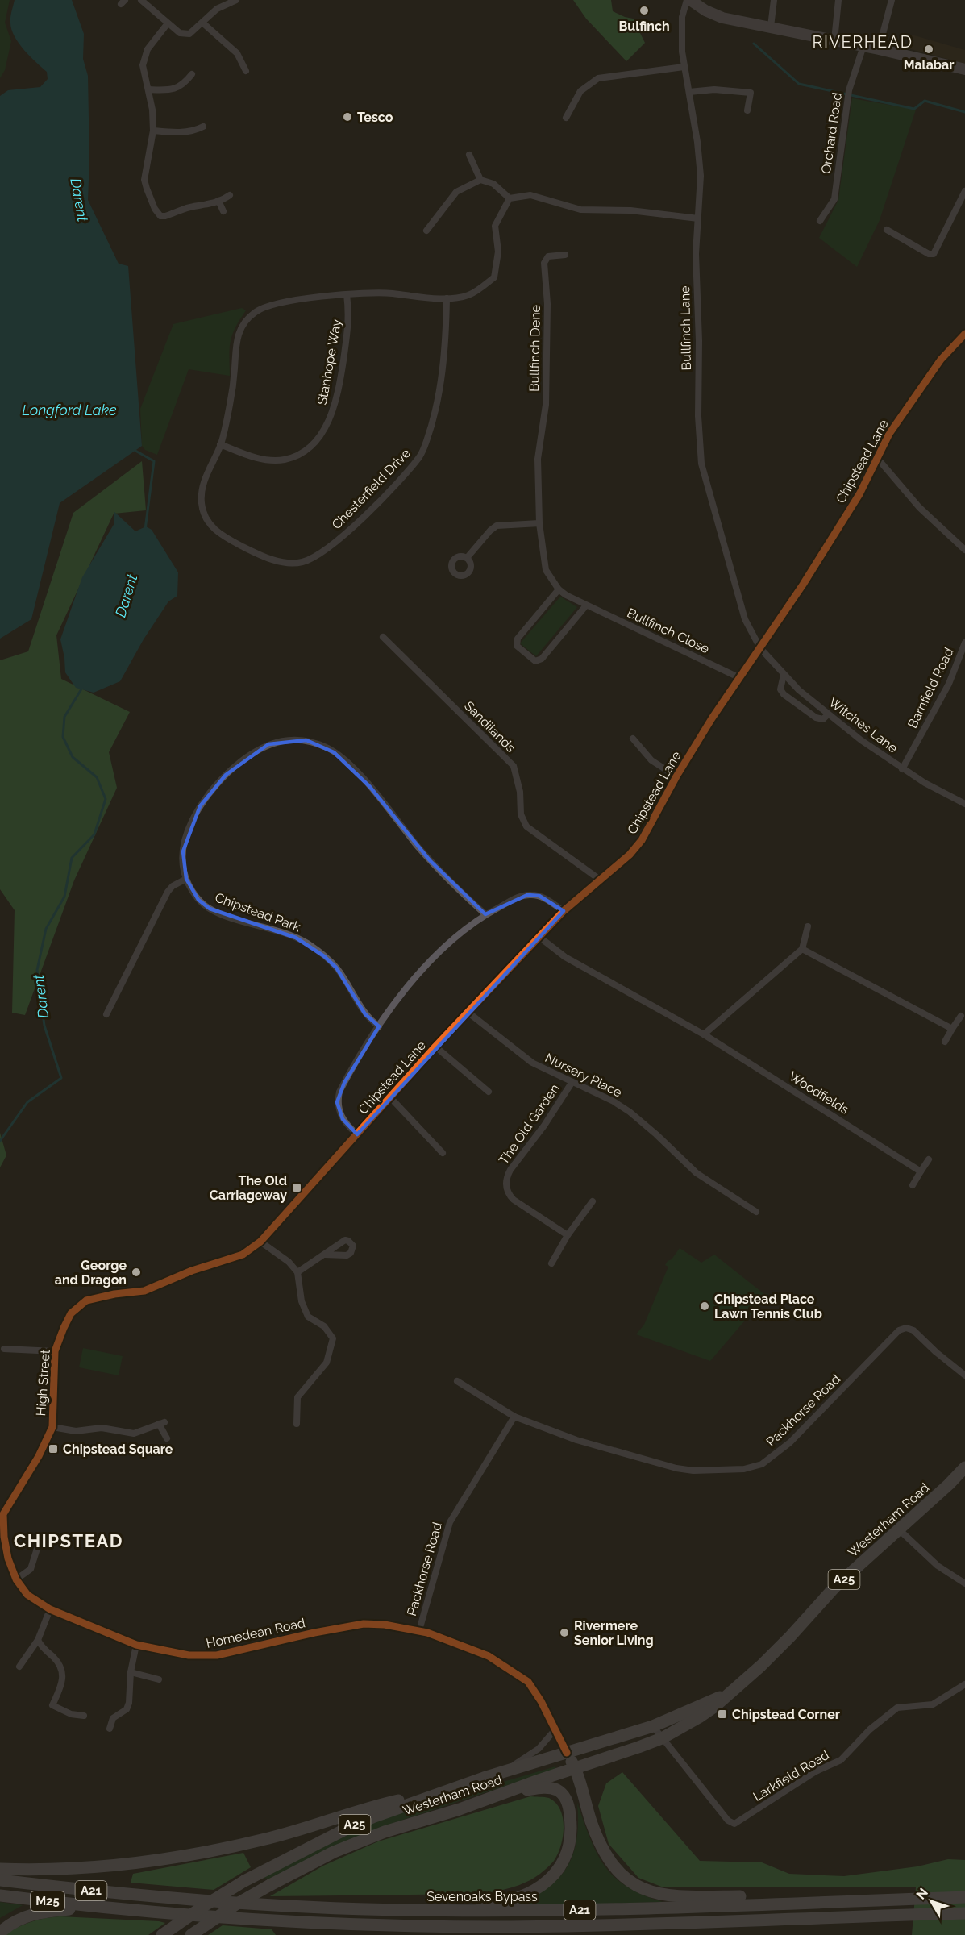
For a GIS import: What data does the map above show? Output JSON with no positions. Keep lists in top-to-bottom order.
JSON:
{
  "streets": {
    "highway": [
      "Westerham Road",
      "A25",
      "A21",
      "Sevenoaks Bypass",
      "M25"
    ],
    "street": [
      "Orchard Road",
      "Bullfinch Lane",
      "Bullfinch Dene",
      "Stanhope Way",
      "Chipstead Lane",
      "Chesterfield Drive",
      "Bullfinch Close",
      "Barnfield Road",
      "Witches Lane",
      "Sandilands",
      "Chipstead Park",
      "Nursery Place",
      "Woodfields",
      "The Old Garden",
      "High Street",
      "Packhorse Road",
      "Homedean Road",
      "Larkfield Road"
    ]
  },
  "crossings": [
    ["Bullfinch Lane", "Chipstead Lane"],
    ["Bullfinch Lane", "Witches Lane"],
    ["Bullfinch Dene", "Bullfinch Close"],
    ["Stanhope Way", "Chesterfield Drive"],
    ["Chipstead Lane", "Bullfinch Close"],
    ["Chipstead Lane", "Witches Lane"],
    ["Chipstead Lane", "Sandilands"],
    ["Chipstead Lane", "Nursery Place"],
    ["Chipstead Lane", "Woodfields"],
    ["Chipstead Lane", "High Street"],
    ["Barnfield Road", "Witches Lane"],
    ["Nursery Place", "The Old Garden"],
    ["High Street", "Homedean Road"],
    ["Packhorse Road", "Homedean Road"],
    ["Westerham Road", "Larkfield Road"],
    ["A21", "M25"]
  ],
  "districts": ["RIVERHEAD", "CHIPSTEAD"],
  "water": ["Darent", "Longford Lake"],
  "places": {
    "other": [
      "Bulfinch",
      "Malabar",
      "Tesco",
      "George and Dragon",
      "Chipstead Place Lawn Tennis Club",
      "Rivermere Senior Living"
    ],
    "transit": ["The Old Carriageway", "Chipstead Square", "Chipstead Corner"]
  },
  "north": "top left"
}
